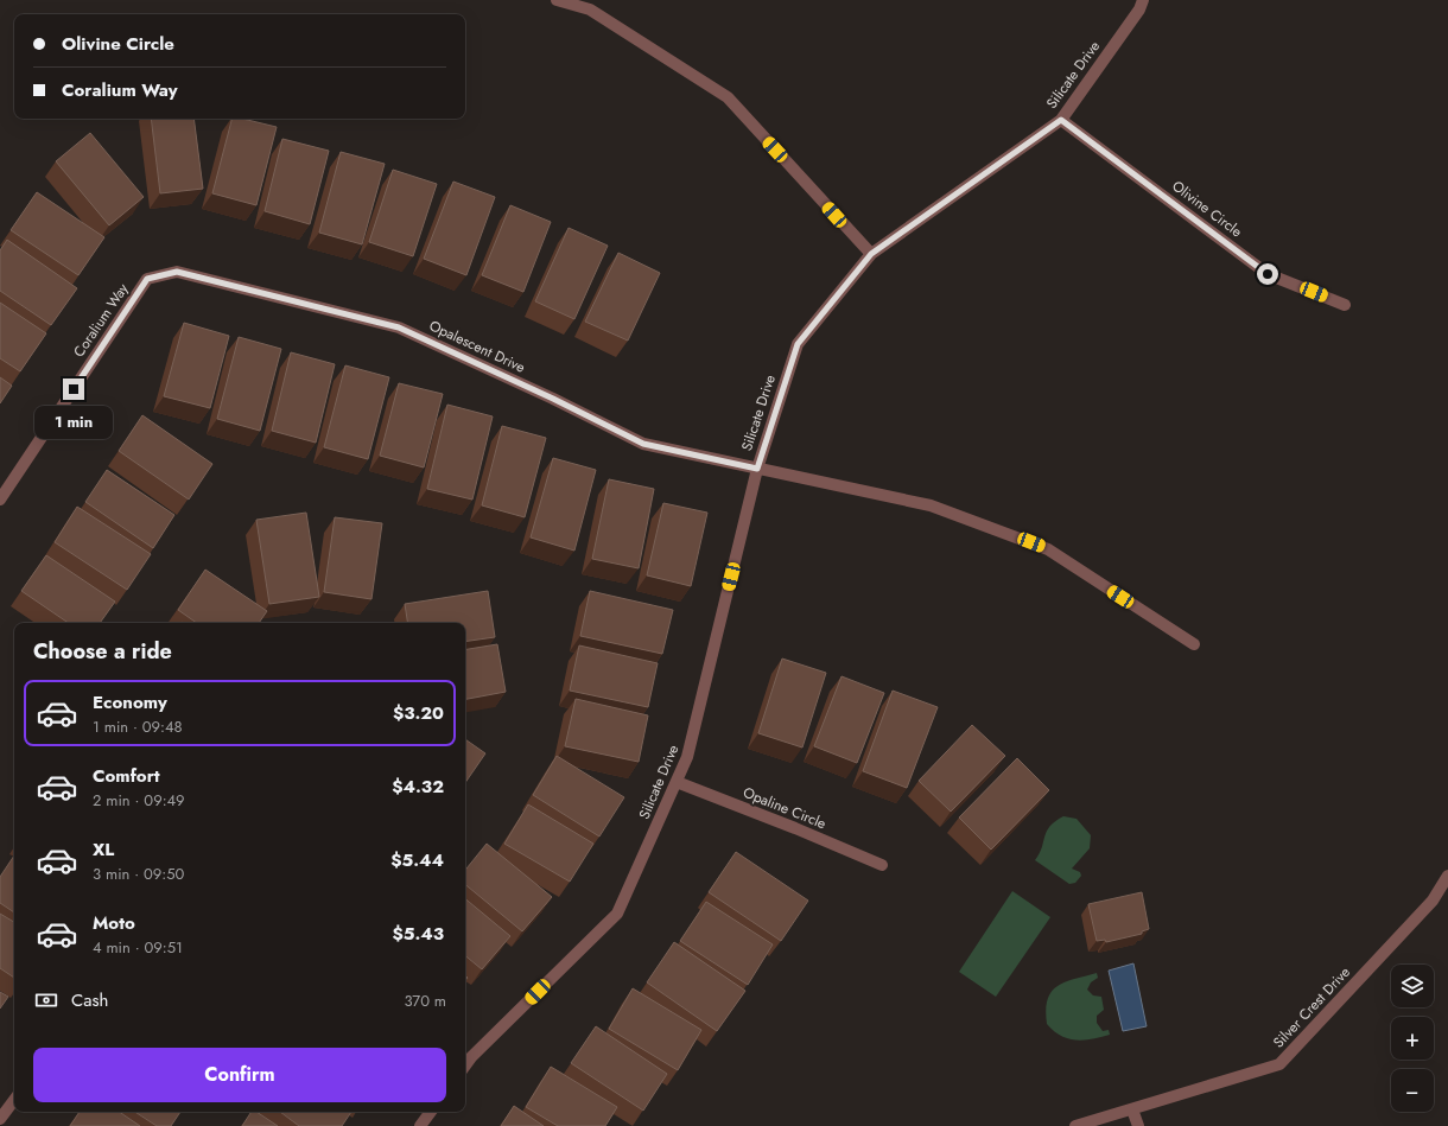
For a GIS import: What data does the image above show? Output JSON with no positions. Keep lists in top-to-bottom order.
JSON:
{
  "streets": {
    "street": [
      "Silicate Drive",
      "Olivine Circle",
      "Coralium Way",
      "Opalescent Drive",
      "Opaline Circle",
      "Silver Crest Drive"
    ]
  },
  "crossings": [
    ["Silicate Drive", "Olivine Circle"],
    ["Silicate Drive", "Opalescent Drive"],
    ["Silicate Drive", "Opaline Circle"],
    ["Coralium Way", "Opalescent Drive"]
  ],
  "page": {
    "banner": ["Olivine Circle", "Coralium Way"],
    "bubble": "1 min",
    "heading": "Choose a ride",
    "list": [
      {
        "name": "Economy",
        "note": "1 min · 09:48",
        "value": "$3.20"
      },
      {
        "name": "Comfort",
        "note": "2 min · 09:49",
        "value": "$4.32"
      },
      {
        "name": "XL",
        "note": "3 min · 09:50",
        "value": "$5.44"
      },
      {
        "name": "Moto",
        "note": "4 min · 09:51",
        "value": "$5.43"
      }
    ],
    "map_buttons": ["+", "−"],
    "pay": ["Cash", "370 m"],
    "buttons": "Confirm"
  }
}
